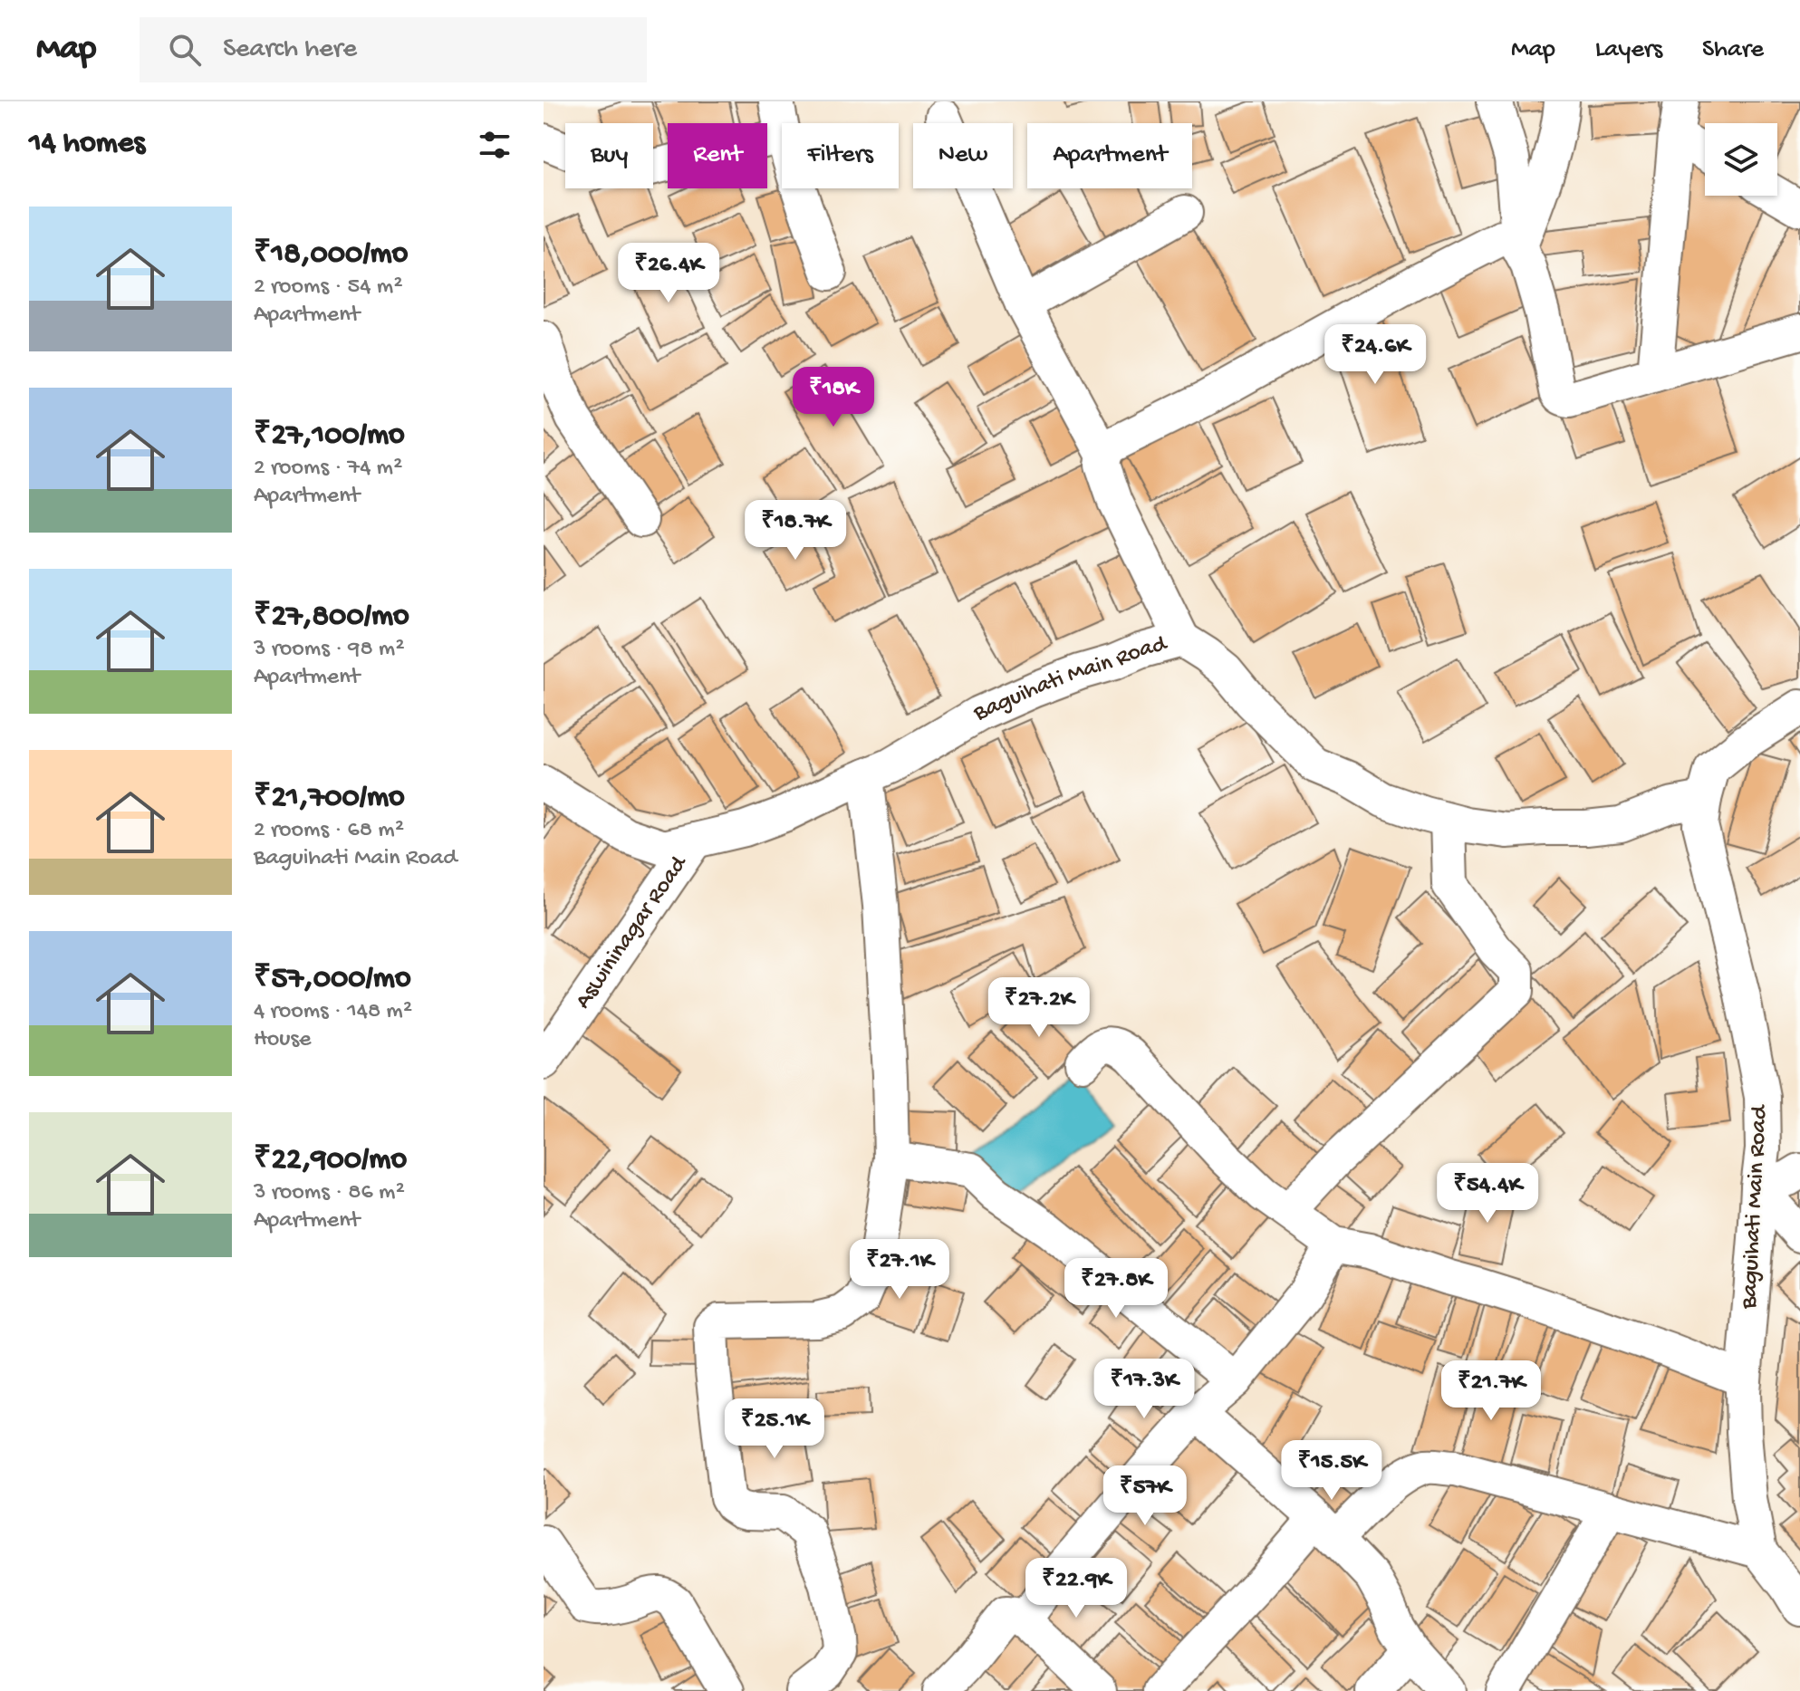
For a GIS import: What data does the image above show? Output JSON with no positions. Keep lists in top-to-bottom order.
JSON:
{
  "streets": {
    "street": ["Baguihati Main Road", "Aswininagar Road"]
  },
  "crossings": [
    ["Baguihati Main Road", "Aswininagar Road"]
  ],
  "page": {
    "header": "Map",
    "search": "Search here",
    "nav": ["Map", "Layers", "Share"],
    "heading": "14 homes",
    "chip": [
      "Buy",
      "Rent",
      "Filters",
      "New",
      "Apartment"
    ],
    "list": [
      {
        "name": "₹18,000/mo",
        "note": "2 rooms · 54 m² · Apartment"
      },
      {
        "name": "₹27,100/mo",
        "note": "2 rooms · 74 m² · Apartment"
      },
      {
        "name": "₹27,800/mo",
        "note": "3 rooms · 98 m² · Apartment"
      },
      {
        "name": "₹21,700/mo",
        "note": "2 rooms · 68 m² · Baguihati Main Road"
      },
      {
        "name": "₹57,000/mo",
        "note": "4 rooms · 148 m² · House"
      },
      {
        "name": "₹22,900/mo",
        "note": "3 rooms · 86 m² · Apartment"
      }
    ],
    "price": [
      "₹26.4K",
      "₹24.6K",
      "₹18K",
      "₹18.7K",
      "₹27.2K",
      "₹54.4K",
      "₹27.1K",
      "₹27.8K",
      "₹17.3K",
      "₹21.7K",
      "₹25.1K",
      "₹15.5K",
      "₹57K",
      "₹22.9K"
    ]
  }
}
